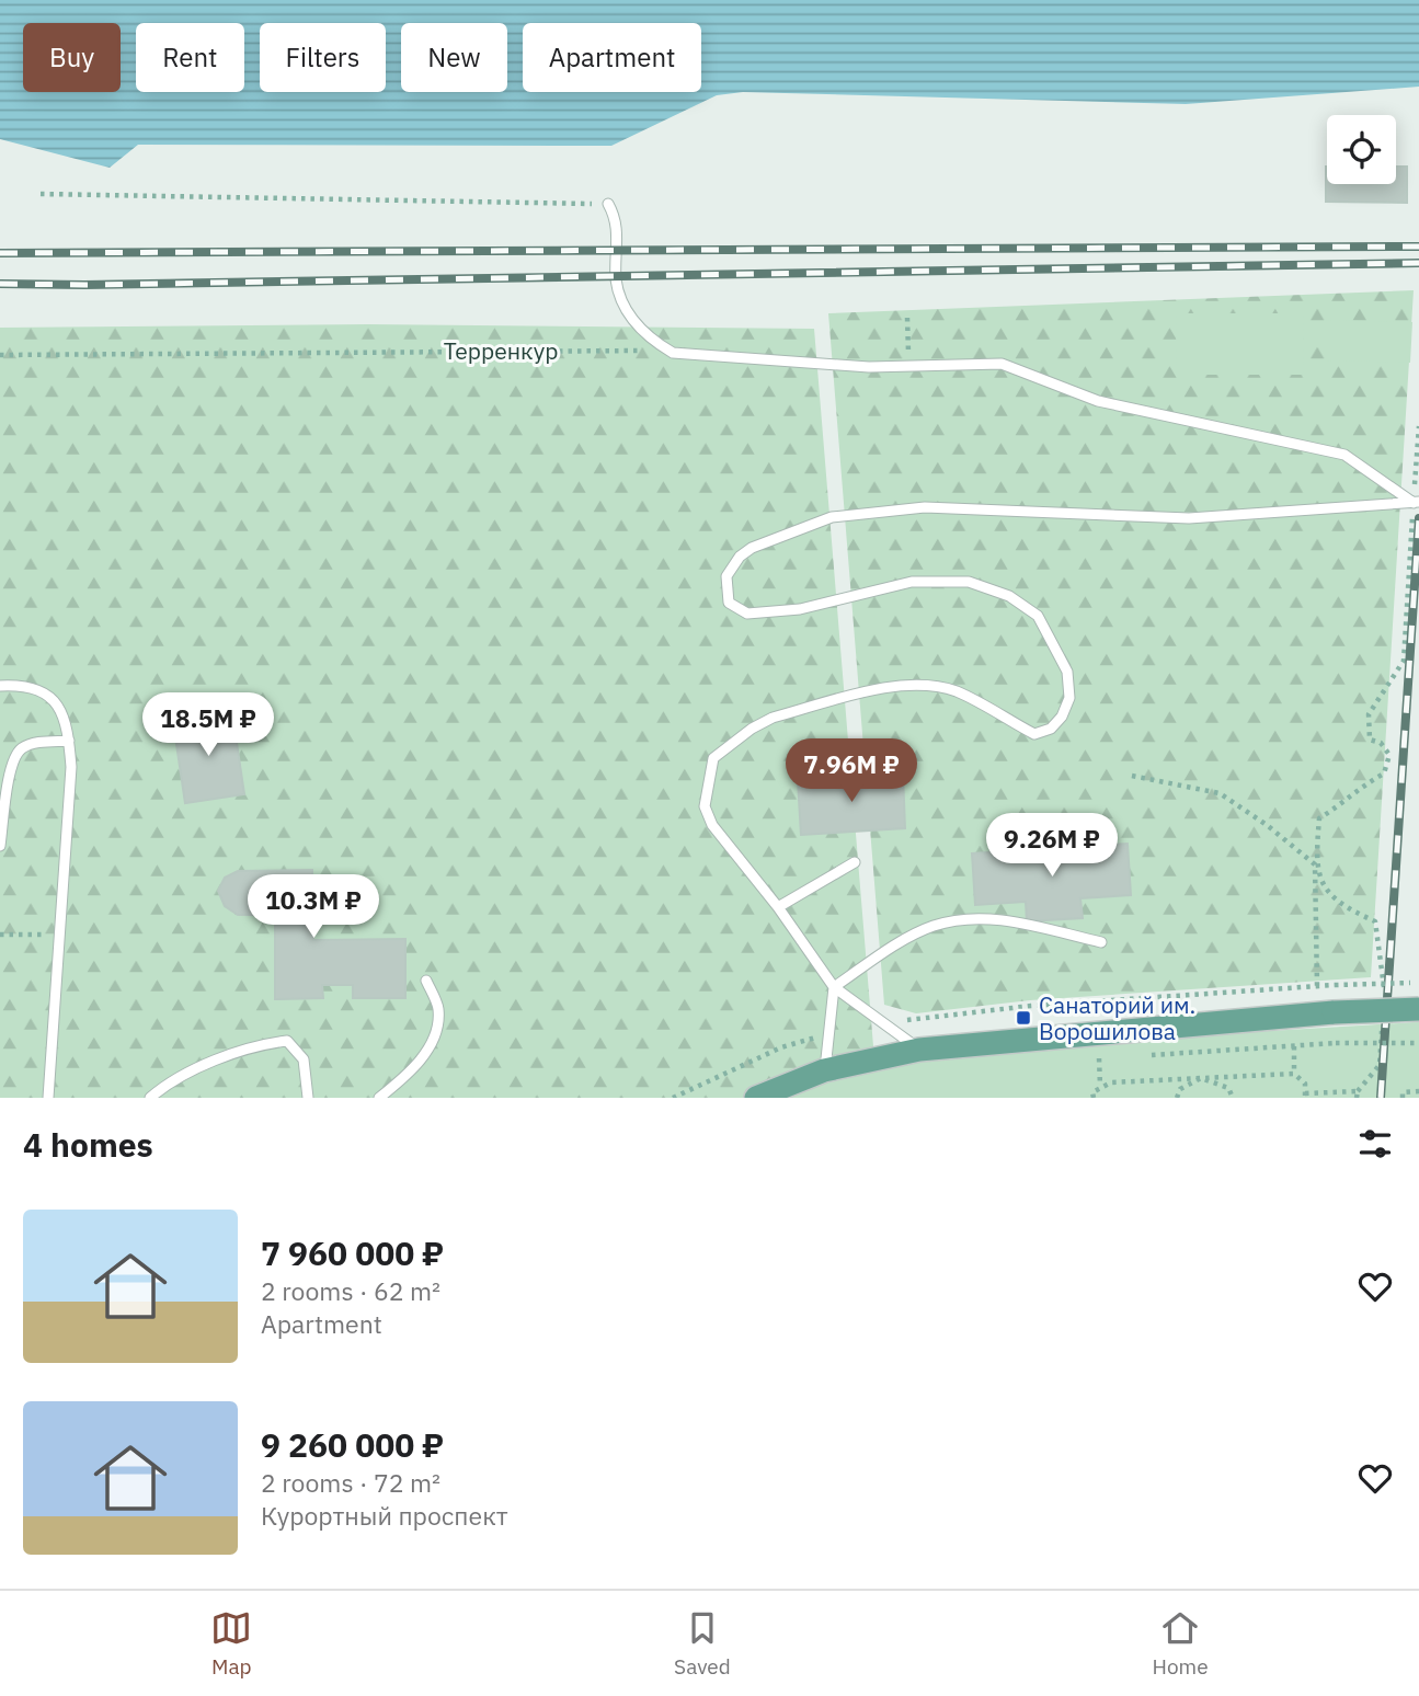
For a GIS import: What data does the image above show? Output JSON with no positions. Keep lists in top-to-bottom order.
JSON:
{
  "streets": {
    "path": ["Терренкур"]
  },
  "places": {
    "transit": ["Санаторий им. Ворошилова"]
  },
  "page": {
    "chip": [
      "Buy",
      "Rent",
      "Filters",
      "New",
      "Apartment"
    ],
    "price": [
      "18.5M ₽",
      "7.96M ₽",
      "9.26M ₽",
      "10.3M ₽"
    ],
    "heading": "4 homes",
    "list": [
      {
        "name": "7 960 000 ₽",
        "note": "2 rooms · 62 m² · Apartment"
      },
      {
        "name": "9 260 000 ₽",
        "note": "2 rooms · 72 m² · Курортный проспект"
      }
    ],
    "tabs": ["Map", "Saved", "Home"]
  }
}
